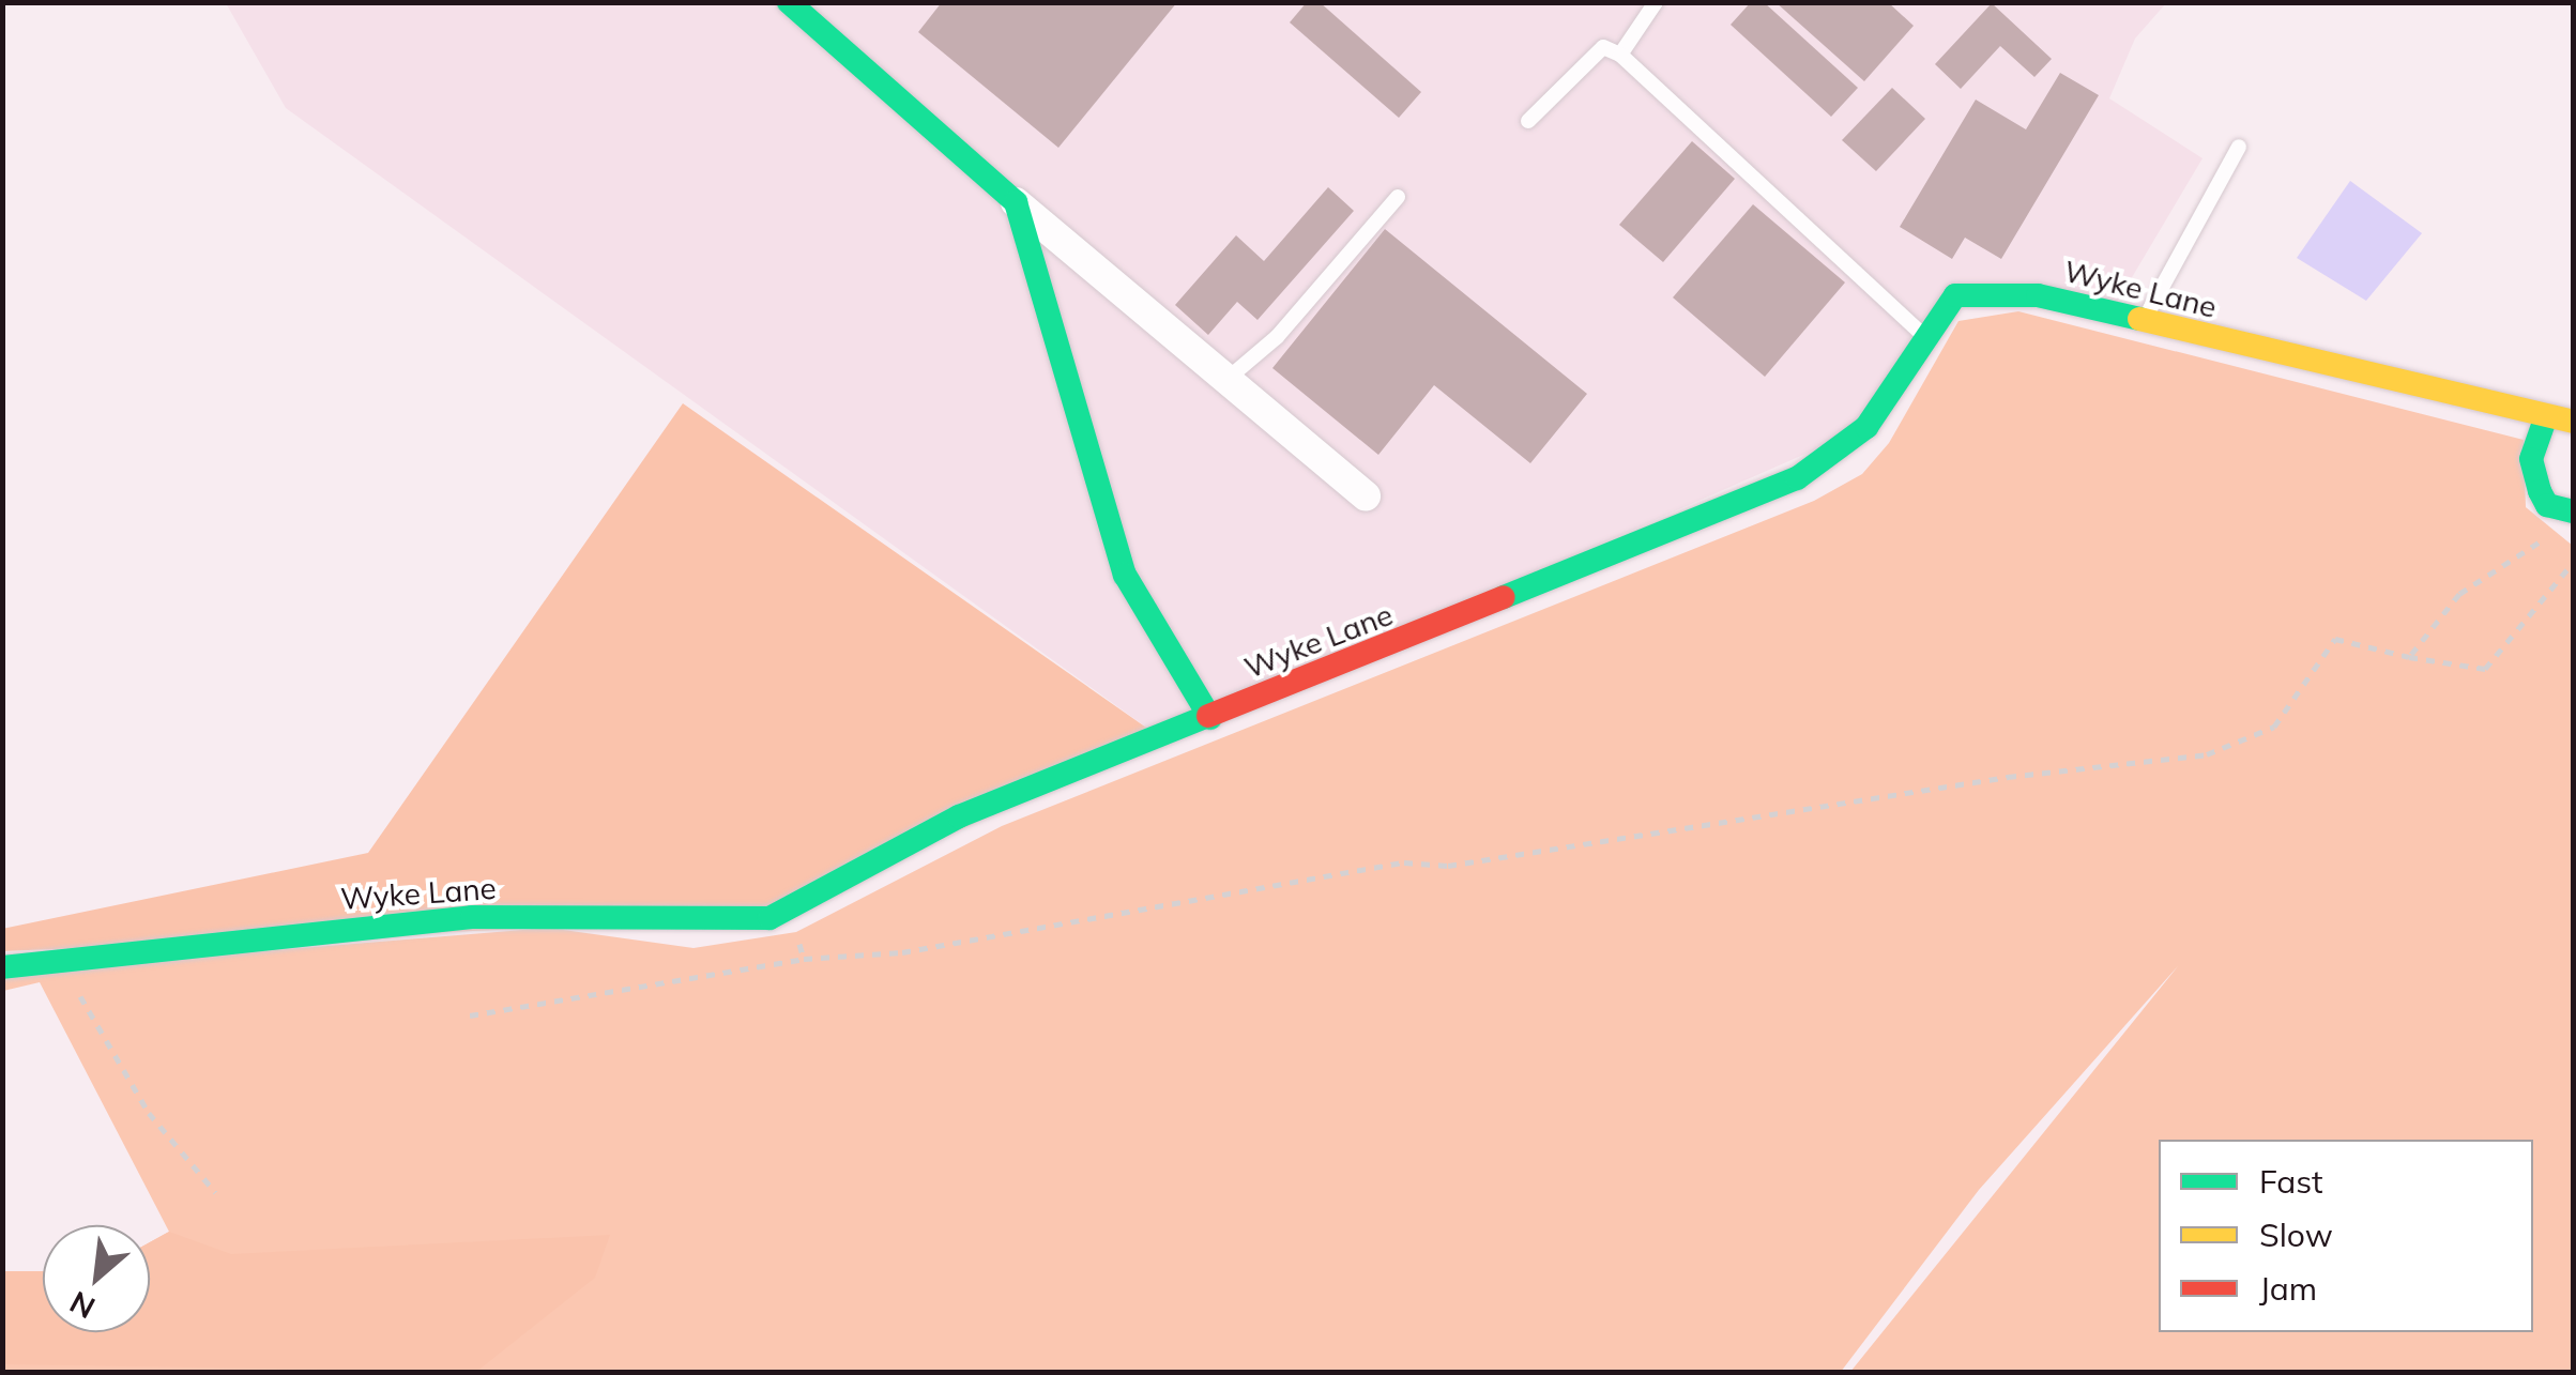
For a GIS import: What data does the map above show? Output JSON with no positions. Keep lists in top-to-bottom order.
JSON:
{
  "streets": {
    "street": ["Wyke Lane"]
  },
  "legend": ["Fast", "Slow", "Jam"],
  "north": "bottom left"
}
